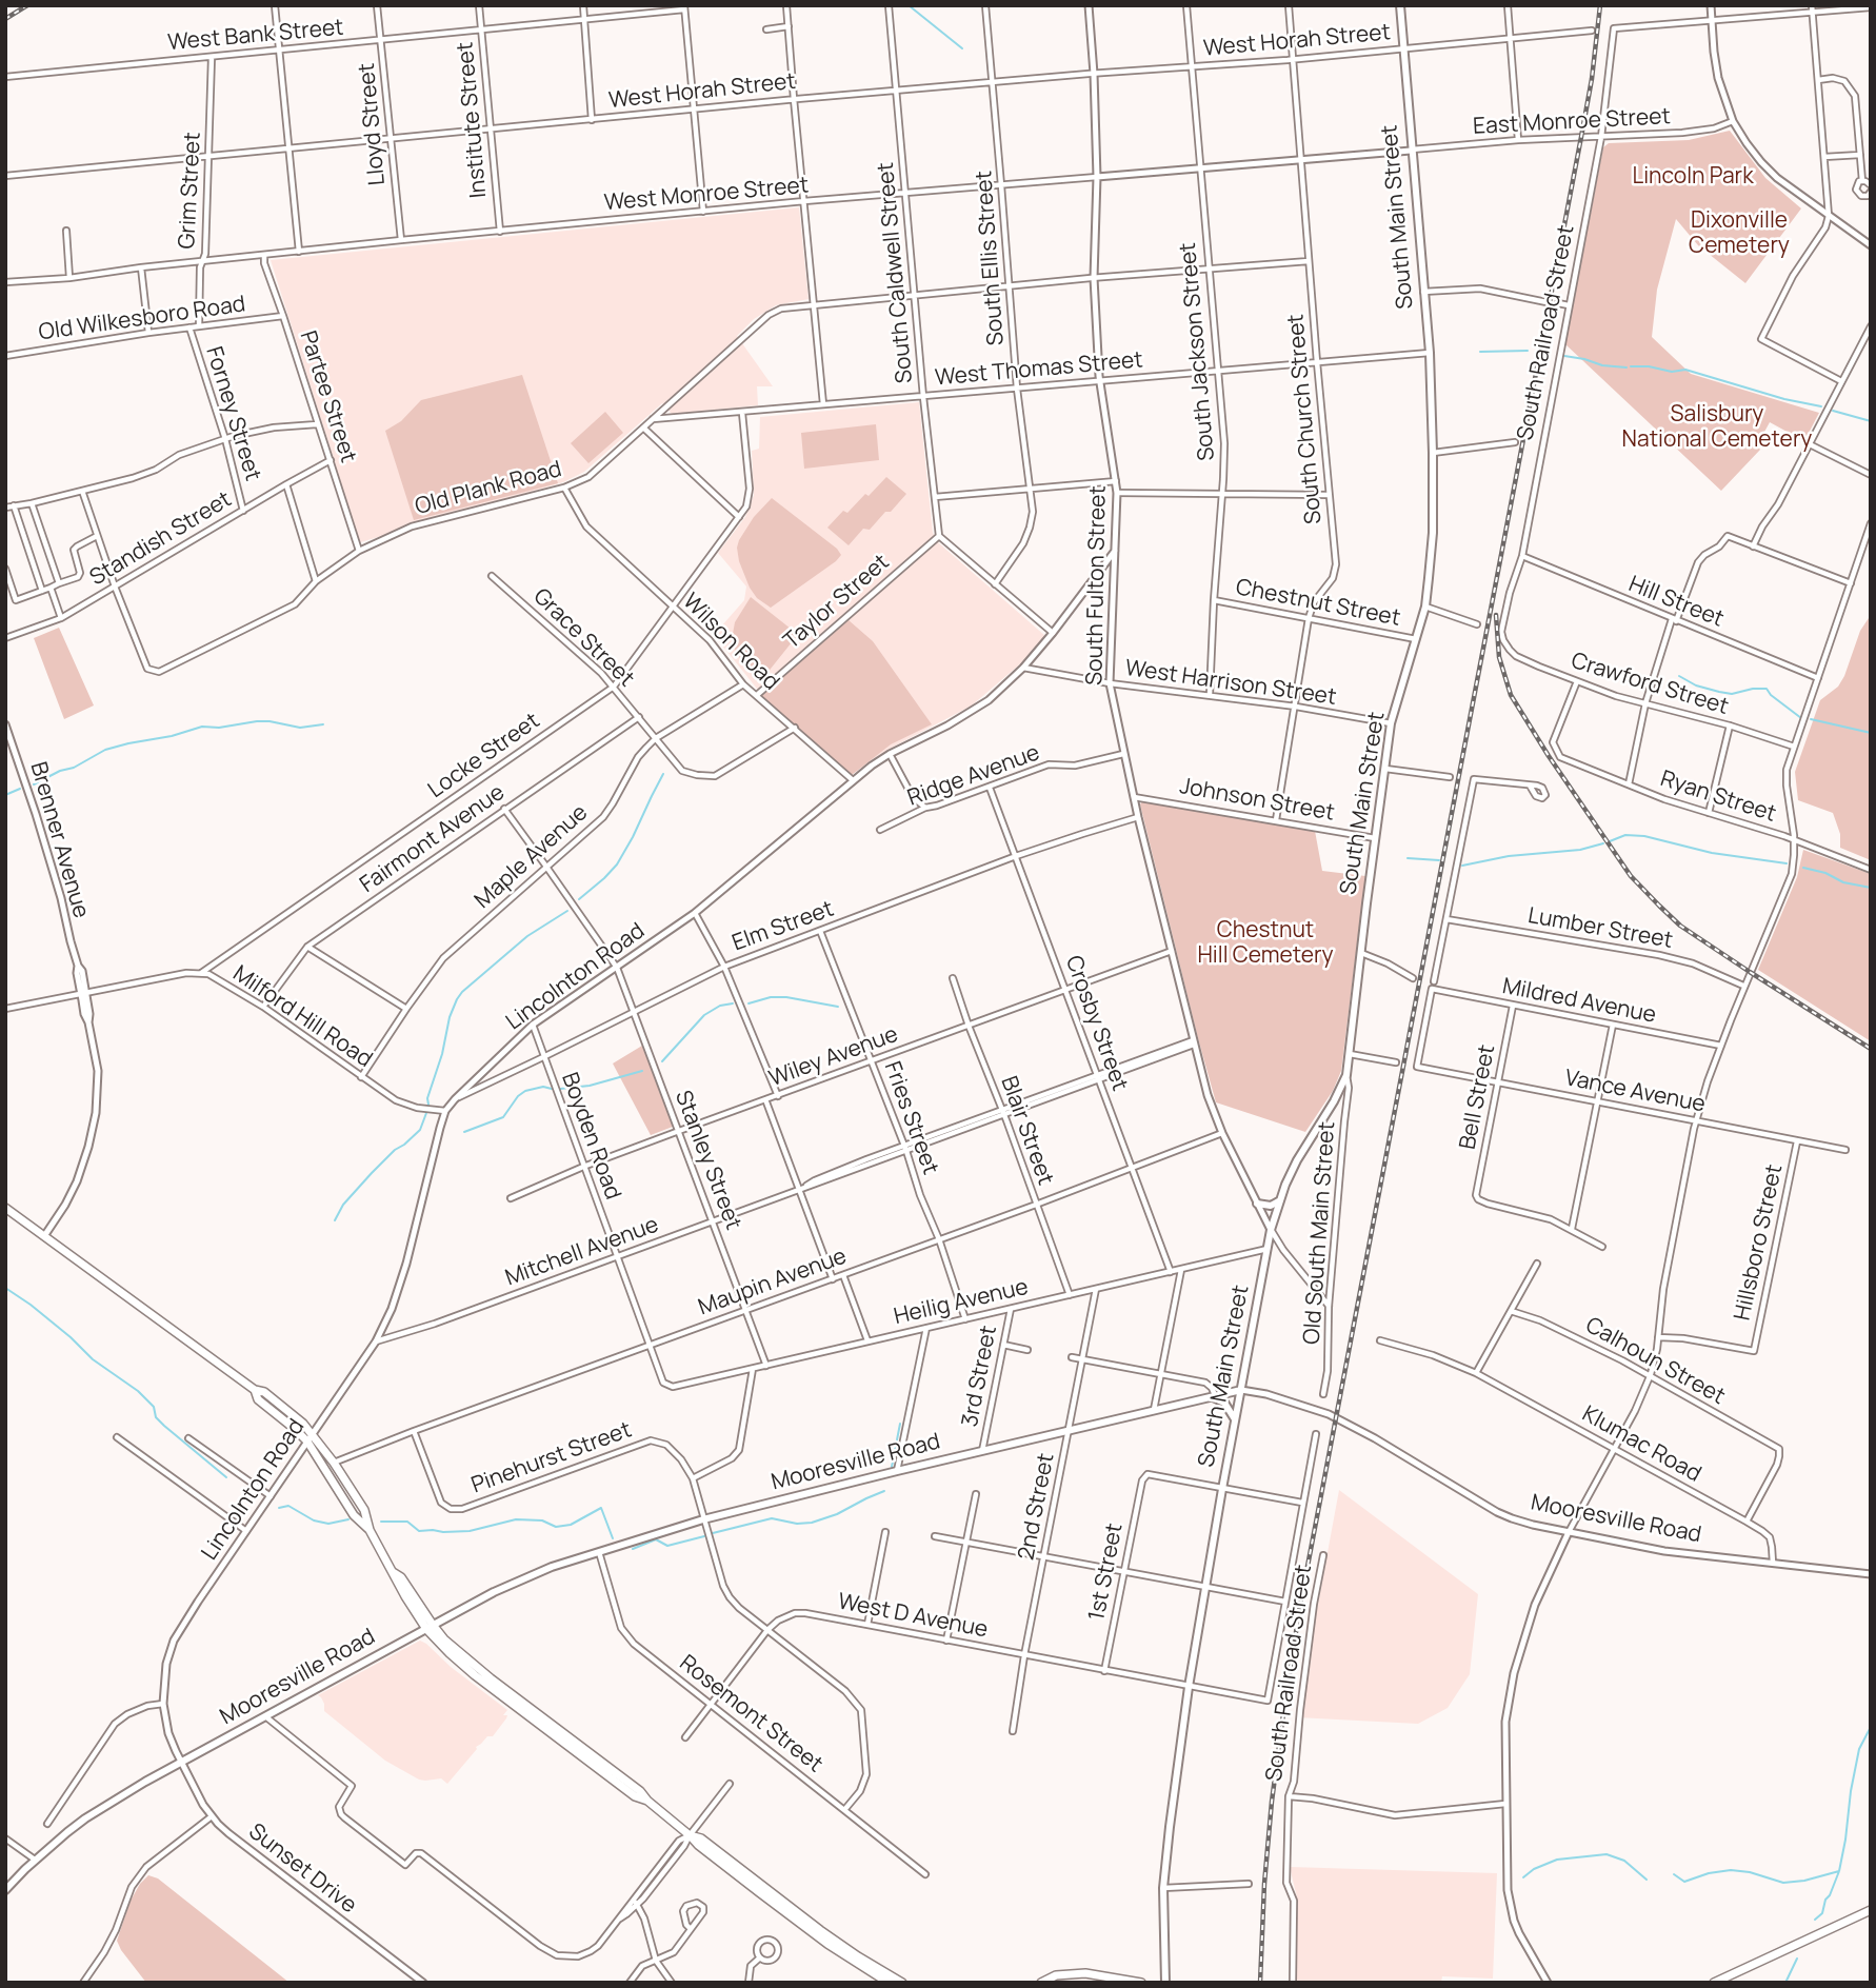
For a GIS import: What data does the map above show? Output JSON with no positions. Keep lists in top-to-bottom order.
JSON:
{
  "streets": {
    "main road": ["South Main Street", "Mooresville Road"],
    "street": [
      "West Bank Street",
      "West Horah Street",
      "Institute Street",
      "East Monroe Street",
      "Lloyd Street",
      "Grim Street",
      "West Monroe Street",
      "South Ellis Street",
      "South Caldwell Street",
      "Old Wilkesboro Road",
      "South Railroad Street",
      "South Jackson Street",
      "West Thomas Street",
      "Partee Street",
      "Forney Street",
      "South Church Street",
      "Old Plank Road",
      "Standish Street",
      "South Fulton Street",
      "Taylor Street",
      "Hill Street",
      "Chestnut Street",
      "Grace Street",
      "Wilson Road",
      "West Harrison Street",
      "Crawford Street",
      "Locke Street",
      "Ridge Avenue",
      "Ryan Street",
      "Johnson Street",
      "Fairmont Avenue",
      "Brenner Avenue",
      "Maple Avenue",
      "Elm Street",
      "Lumber Street",
      "Lincolnton Road",
      "Mildred Avenue",
      "Milford Hill Road",
      "Crosby Street",
      "Wiley Avenue",
      "Vance Avenue",
      "Bell Street",
      "Fries Street",
      "Blair Street",
      "Boyden Road",
      "Stanley Street",
      "Old South Main Street",
      "Hillsboro Street",
      "Mitchell Avenue",
      "Maupin Avenue",
      "Heilig Avenue",
      "Calhoun Street",
      "3rd Street",
      "Klumac Road",
      "Pinehurst Street",
      "2nd Street",
      "1st Street",
      "West D Avenue",
      "Rosemont Street",
      "Sunset Drive"
    ]
  },
  "crossings": [
    ["West Bank Street", "Institute Street"],
    ["West Bank Street", "Lloyd Street"],
    ["West Bank Street", "Grim Street"],
    ["West Horah Street", "Institute Street"],
    ["West Horah Street", "Lloyd Street"],
    ["West Horah Street", "Grim Street"],
    ["West Horah Street", "South Main Street"],
    ["West Horah Street", "South Ellis Street"],
    ["West Horah Street", "South Caldwell Street"],
    ["West Horah Street", "South Jackson Street"],
    ["West Horah Street", "South Church Street"],
    ["West Horah Street", "South Fulton Street"],
    ["Institute Street", "West Monroe Street"],
    ["East Monroe Street", "West Monroe Street"],
    ["East Monroe Street", "South Main Street"],
    ["East Monroe Street", "South Railroad Street"],
    ["Lloyd Street", "West Monroe Street"],
    ["Grim Street", "West Monroe Street"],
    ["Grim Street", "Old Wilkesboro Road"],
    ["West Monroe Street", "South Main Street"],
    ["West Monroe Street", "South Ellis Street"],
    ["West Monroe Street", "South Caldwell Street"],
    ["West Monroe Street", "South Jackson Street"],
    ["West Monroe Street", "Partee Street"],
    ["West Monroe Street", "South Church Street"],
    ["West Monroe Street", "South Fulton Street"],
    ["South Main Street", "West Thomas Street"],
    ["South Main Street", "South Fulton Street"],
    ["South Main Street", "Chestnut Street"],
    ["South Main Street", "West Harrison Street"],
    ["South Main Street", "Johnson Street"],
    ["South Main Street", "Old South Main Street"],
    ["South Main Street", "Heilig Avenue"],
    ["South Main Street", "Mooresville Road"],
    ["South Main Street", "1st Street"],
    ["South Main Street", "West D Avenue"],
    ["South Ellis Street", "West Thomas Street"],
    ["South Ellis Street", "Old Plank Road"],
    ["South Caldwell Street", "West Thomas Street"],
    ["South Caldwell Street", "Old Plank Road"],
    ["South Caldwell Street", "Taylor Street"],
    ["Old Wilkesboro Road", "Partee Street"],
    ["Old Wilkesboro Road", "Forney Street"],
    ["South Railroad Street", "Hill Street"],
    ["South Railroad Street", "Crawford Street"],
    ["South Jackson Street", "West Thomas Street"],
    ["South Jackson Street", "Old Plank Road"],
    ["South Jackson Street", "Chestnut Street"],
    ["South Jackson Street", "West Harrison Street"],
    ["West Thomas Street", "South Church Street"],
    ["West Thomas Street", "Old Plank Road"],
    ["West Thomas Street", "South Fulton Street"],
    ["Partee Street", "Old Plank Road"],
    ["Partee Street", "Standish Street"],
    ["Forney Street", "Standish Street"],
    ["South Church Street", "Old Plank Road"],
    ["South Church Street", "Chestnut Street"],
    ["South Church Street", "West Harrison Street"],
    ["South Church Street", "Johnson Street"],
    ["Old Plank Road", "Standish Street"],
    ["Old Plank Road", "South Fulton Street"],
    ["Old Plank Road", "Wilson Road"],
    ["South Fulton Street", "West Harrison Street"],
    ["South Fulton Street", "Ridge Avenue"],
    ["South Fulton Street", "Johnson Street"],
    ["South Fulton Street", "Elm Street"],
    ["South Fulton Street", "Lincolnton Road"],
    ["South Fulton Street", "Wiley Avenue"],
    ["South Fulton Street", "Mitchell Avenue"],
    ["South Fulton Street", "Maupin Avenue"],
    ["Taylor Street", "Wilson Road"],
    ["Grace Street", "Wilson Road"],
    ["Grace Street", "Locke Street"],
    ["Grace Street", "Fairmont Avenue"],
    ["Grace Street", "Maple Avenue"],
    ["Wilson Road", "Locke Street"],
    ["Wilson Road", "Maple Avenue"],
    ["Wilson Road", "Lincolnton Road"],
    ["West Harrison Street", "Lincolnton Road"],
    ["Crawford Street", "Ryan Street"],
    ["Locke Street", "Milford Hill Road"],
    ["Ridge Avenue", "Crosby Street"],
    ["Fairmont Avenue", "Milford Hill Road"],
    ["Fairmont Avenue", "Stanley Street"],
    ["Brenner Avenue", "Milford Hill Road"],
    ["Maple Avenue", "Milford Hill Road"],
    ["Maple Avenue", "Stanley Street"],
    ["Elm Street", "Lincolnton Road"],
    ["Elm Street", "Crosby Street"],
    ["Elm Street", "Fries Street"],
    ["Elm Street", "Boyden Road"],
    ["Elm Street", "Stanley Street"],
    ["Lincolnton Road", "Milford Hill Road"],
    ["Lincolnton Road", "Boyden Road"],
    ["Lincolnton Road", "Stanley Street"],
    ["Lincolnton Road", "Mitchell Avenue"],
    ["Lincolnton Road", "Mooresville Road"],
    ["Lincolnton Road", "Sunset Drive"],
    ["Mildred Avenue", "Vance Avenue"],
    ["Mildred Avenue", "Bell Street"],
    ["Crosby Street", "Wiley Avenue"],
    ["Crosby Street", "Mitchell Avenue"],
    ["Crosby Street", "Maupin Avenue"],
    ["Crosby Street", "Heilig Avenue"],
    ["Wiley Avenue", "Fries Street"],
    ["Wiley Avenue", "Blair Street"],
    ["Wiley Avenue", "Boyden Road"],
    ["Wiley Avenue", "Stanley Street"],
    ["Vance Avenue", "Bell Street"],
    ["Vance Avenue", "Hillsboro Street"],
    ["Fries Street", "Mitchell Avenue"],
    ["Fries Street", "Maupin Avenue"],
    ["Fries Street", "Heilig Avenue"],
    ["Blair Street", "Mitchell Avenue"],
    ["Blair Street", "Maupin Avenue"],
    ["Blair Street", "Heilig Avenue"],
    ["Boyden Road", "Mitchell Avenue"],
    ["Boyden Road", "Maupin Avenue"],
    ["Boyden Road", "Heilig Avenue"],
    ["Stanley Street", "Mitchell Avenue"],
    ["Stanley Street", "Maupin Avenue"],
    ["Stanley Street", "Heilig Avenue"],
    ["Maupin Avenue", "Pinehurst Street"],
    ["Heilig Avenue", "3rd Street"],
    ["Heilig Avenue", "2nd Street"],
    ["Calhoun Street", "Klumac Road"],
    ["3rd Street", "Mooresville Road"],
    ["Klumac Road", "Mooresville Road"],
    ["Pinehurst Street", "Mooresville Road"],
    ["Pinehurst Street", "West D Avenue"],
    ["Pinehurst Street", "Rosemont Street"],
    ["Mooresville Road", "2nd Street"],
    ["Mooresville Road", "Rosemont Street"],
    ["Mooresville Road", "Sunset Drive"],
    ["2nd Street", "West D Avenue"],
    ["1st Street", "West D Avenue"],
    ["West D Avenue", "Rosemont Street"]
  ],
  "parks": [
    "Lincoln Park",
    "Dixonville Cemetery",
    "Salisbury National Cemetery",
    "Chestnut Hill Cemetery"
  ]
}
